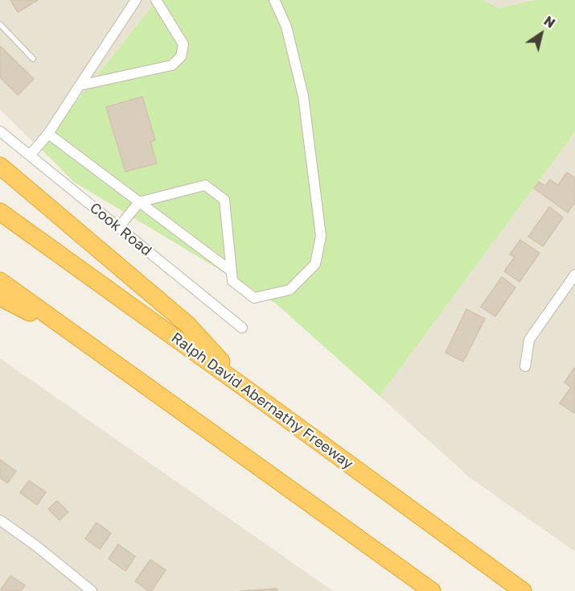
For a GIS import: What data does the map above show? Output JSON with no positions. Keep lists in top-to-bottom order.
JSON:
{
  "streets": {
    "highway": ["Ralph David Abernathy Freeway"],
    "street": ["Cook Road"]
  },
  "north": "top right"
}
